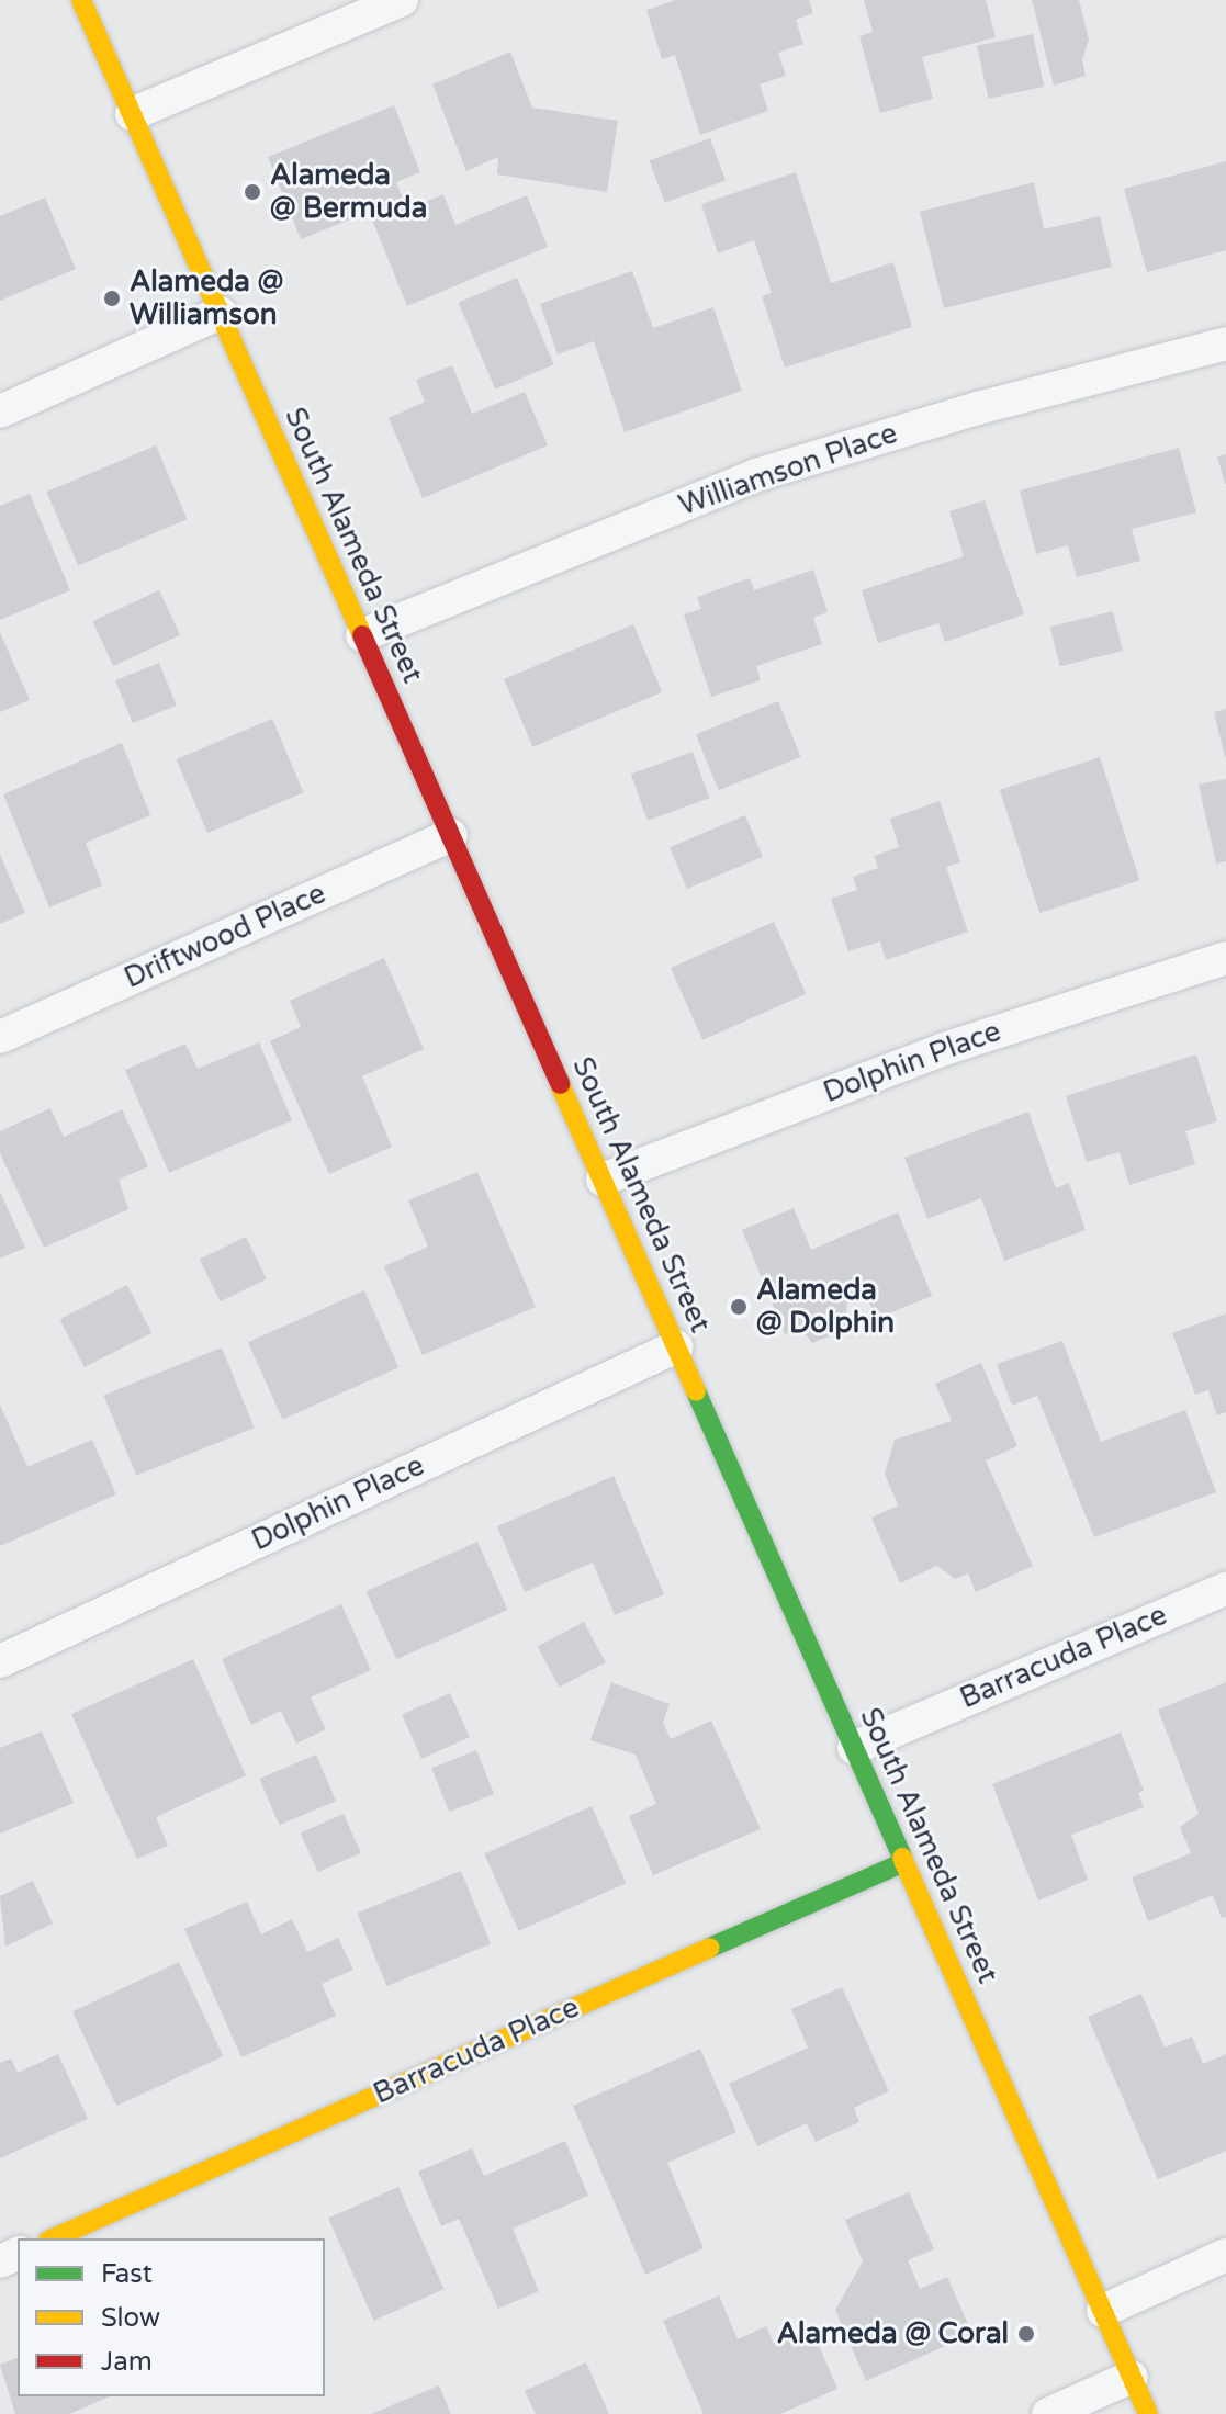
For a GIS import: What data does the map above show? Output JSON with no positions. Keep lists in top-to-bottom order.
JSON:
{
  "streets": {
    "main road": ["South Alameda Street", "Barracuda Place"],
    "street": ["Williamson Place", "Driftwood Place", "Dolphin Place"]
  },
  "crossings": [
    ["Williamson Place", "South Alameda Street"],
    ["South Alameda Street", "Driftwood Place"],
    ["South Alameda Street", "Dolphin Place"],
    ["South Alameda Street", "Barracuda Place"]
  ],
  "places": [
    "Alameda @ Bermuda",
    "Alameda @ Williamson",
    "Alameda @ Dolphin",
    "Alameda @ Coral"
  ],
  "legend": ["Fast", "Slow", "Jam"]
}
